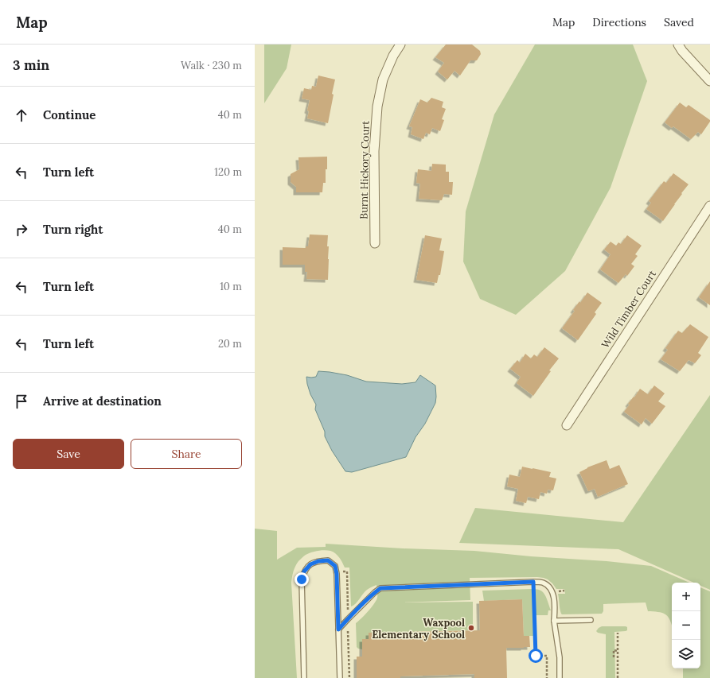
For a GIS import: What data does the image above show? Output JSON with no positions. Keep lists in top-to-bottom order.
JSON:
{
  "streets": {
    "street": ["Burnt Hickory Court", "Wild Timber Court"]
  },
  "places": ["Waxpool Elementary School"],
  "page": {
    "header": "Map",
    "nav": ["Map", "Directions", "Saved"],
    "heading": ["3 min", "Walk · 230 m"],
    "list": [
      ["Continue", "40 m"],
      ["Turn left", "120 m"],
      ["Turn right", "40 m"],
      ["Turn left", "10 m"],
      ["Turn left", "20 m"],
      "Arrive at destination"
    ],
    "buttons": ["Save", "Share"],
    "map_buttons": ["+", "−"]
  }
}
